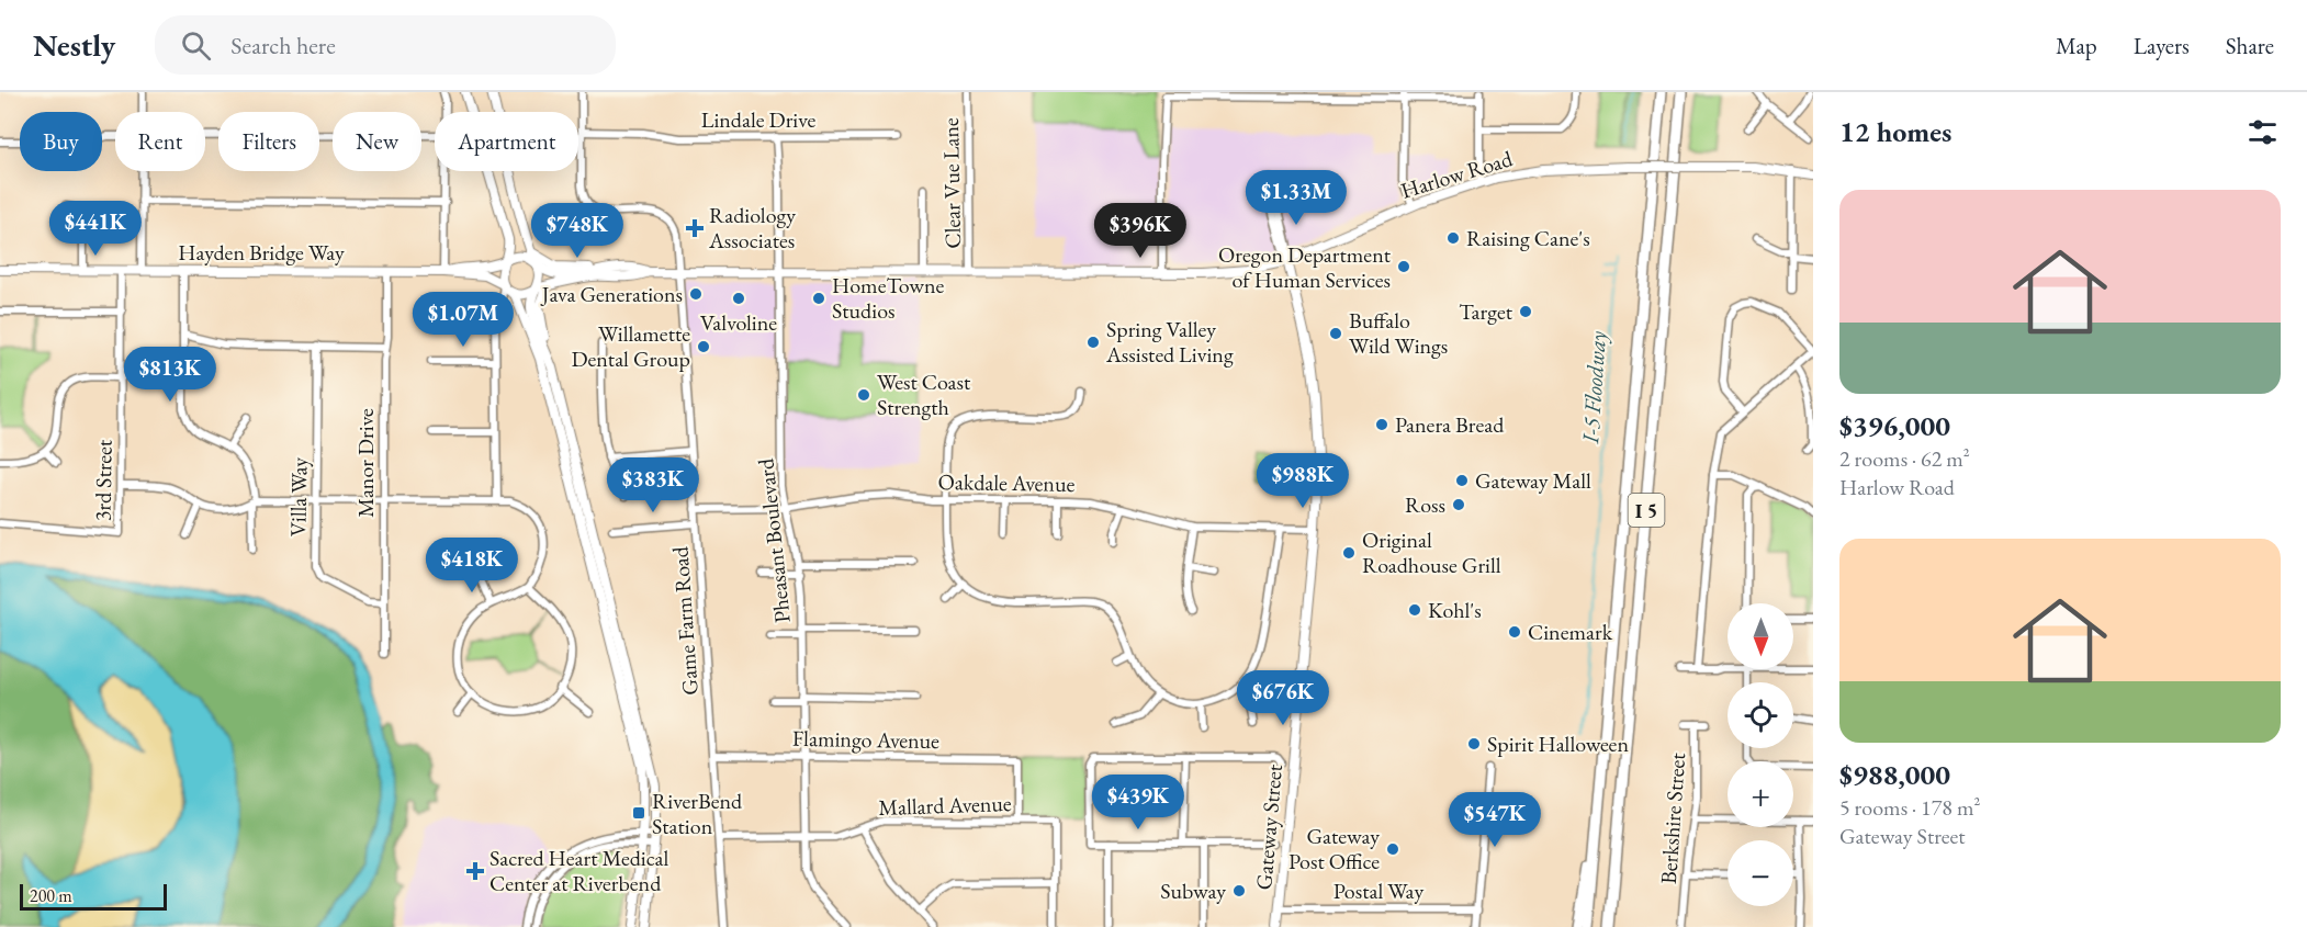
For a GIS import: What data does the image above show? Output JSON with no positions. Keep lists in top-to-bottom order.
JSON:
{
  "streets": {
    "highway": ["I 5"],
    "main road": ["Harlow Road", "Hayden Bridge Way", "Gateway Street"],
    "street": [
      "Lindale Drive",
      "Clear Vue Lane",
      "Manor Drive",
      "3rd Street",
      "Oakdale Avenue",
      "Villa Way",
      "Pheasant Boulevard",
      "Game Farm Road",
      "Flamingo Avenue",
      "Mallard Avenue",
      "Berkshire Street",
      "Postal Way"
    ]
  },
  "crossings": [
    ["Lindale Drive", "Pheasant Boulevard"],
    ["Lindale Drive", "Game Farm Road"],
    ["Harlow Road", "Clear Vue Lane"],
    ["Harlow Road", "Hayden Bridge Way"],
    ["Harlow Road", "Pheasant Boulevard"],
    ["Harlow Road", "Game Farm Road"],
    ["Harlow Road", "Gateway Street"],
    ["Hayden Bridge Way", "Manor Drive"],
    ["Hayden Bridge Way", "3rd Street"],
    ["Hayden Bridge Way", "Game Farm Road"],
    ["Manor Drive", "Villa Way"],
    ["Oakdale Avenue", "Pheasant Boulevard"],
    ["Oakdale Avenue", "Game Farm Road"],
    ["Oakdale Avenue", "Gateway Street"],
    ["Pheasant Boulevard", "Flamingo Avenue"],
    ["Pheasant Boulevard", "Mallard Avenue"],
    ["Game Farm Road", "Flamingo Avenue"],
    ["Game Farm Road", "Mallard Avenue"],
    ["Flamingo Avenue", "Mallard Avenue"],
    ["Gateway Street", "Postal Way"]
  ],
  "water": ["I-5 Floodway"],
  "places": {
    "health": ["Radiology Associates", "Sacred Heart Medical Center at Riverbend"],
    "other": [
      "Raising Cane's",
      "Oregon Department of Human Services",
      "Java Generations",
      "Valvoline",
      "HomeTowne Studios",
      "Target",
      "Buffalo Wild Wings",
      "Spring Valley Assisted Living",
      "Willamette Dental Group",
      "West Coast Strength",
      "Panera Bread",
      "Gateway Mall",
      "Ross",
      "Original Roadhouse Grill",
      "Kohl's",
      "Cinemark",
      "Spirit Halloween",
      "Gateway Post Office",
      "Subway"
    ],
    "transit": ["RiverBend Station"]
  },
  "scale_bar": "200 m",
  "north": "bottom",
  "page": {
    "header": "Nestly",
    "search": "Search here",
    "nav": ["Map", "Layers", "Share"],
    "heading": "12 homes",
    "chip": [
      "Buy",
      "Rent",
      "Filters",
      "New",
      "Apartment"
    ],
    "price": [
      "$1.33M",
      "$441K",
      "$748K",
      "$396K",
      "$1.07M",
      "$813K",
      "$988K",
      "$383K",
      "$418K",
      "$676K",
      "$439K",
      "$547K"
    ],
    "list": [
      {
        "name": "$396,000",
        "note": "2 rooms · 62 m² · Harlow Road"
      },
      {
        "name": "$988,000",
        "note": "5 rooms · 178 m² · Gateway Street"
      }
    ],
    "map_buttons": ["+", "−"],
    "scale": "200 m"
  }
}
